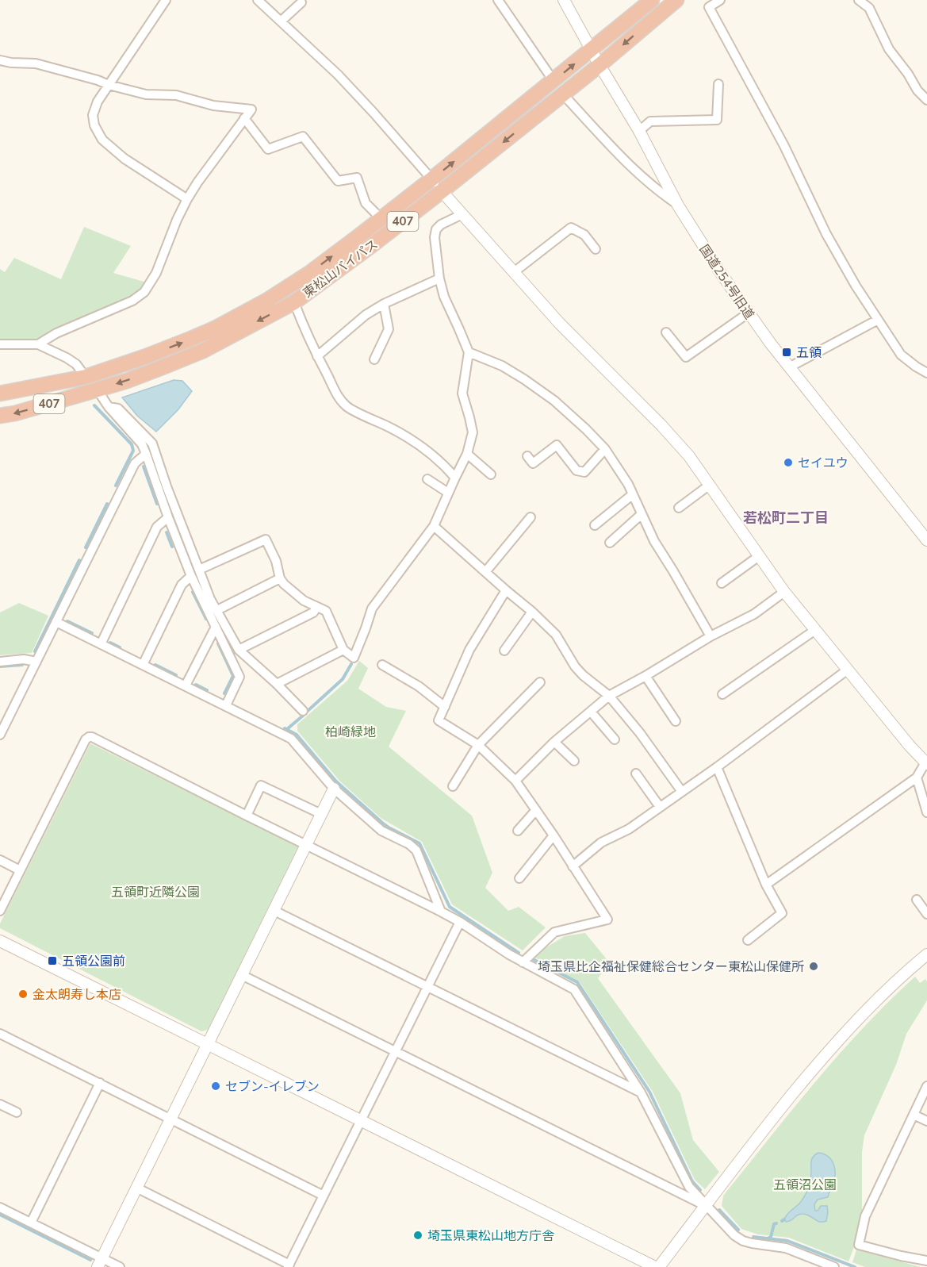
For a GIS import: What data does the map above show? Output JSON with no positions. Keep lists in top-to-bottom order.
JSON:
{
  "streets": {
    "highway": ["407", "東松山バイパス"],
    "street": ["国道254号旧道"]
  },
  "crossings": [
    ["東松山バイパス", "国道254号旧道"]
  ],
  "districts": ["若松町二丁目"],
  "parks": ["柏崎緑地", "五領町近隣公園", "五領沼公園"],
  "places": {
    "transit": ["五領", "五領公園前"],
    "other": [
      "セイユウ",
      "埼玉県比企福祉保健総合センター東松山保健所",
      "金太朗寿し本店",
      "セブン-イレブン",
      "埼玉県東松山地方庁舎"
    ]
  }
}
